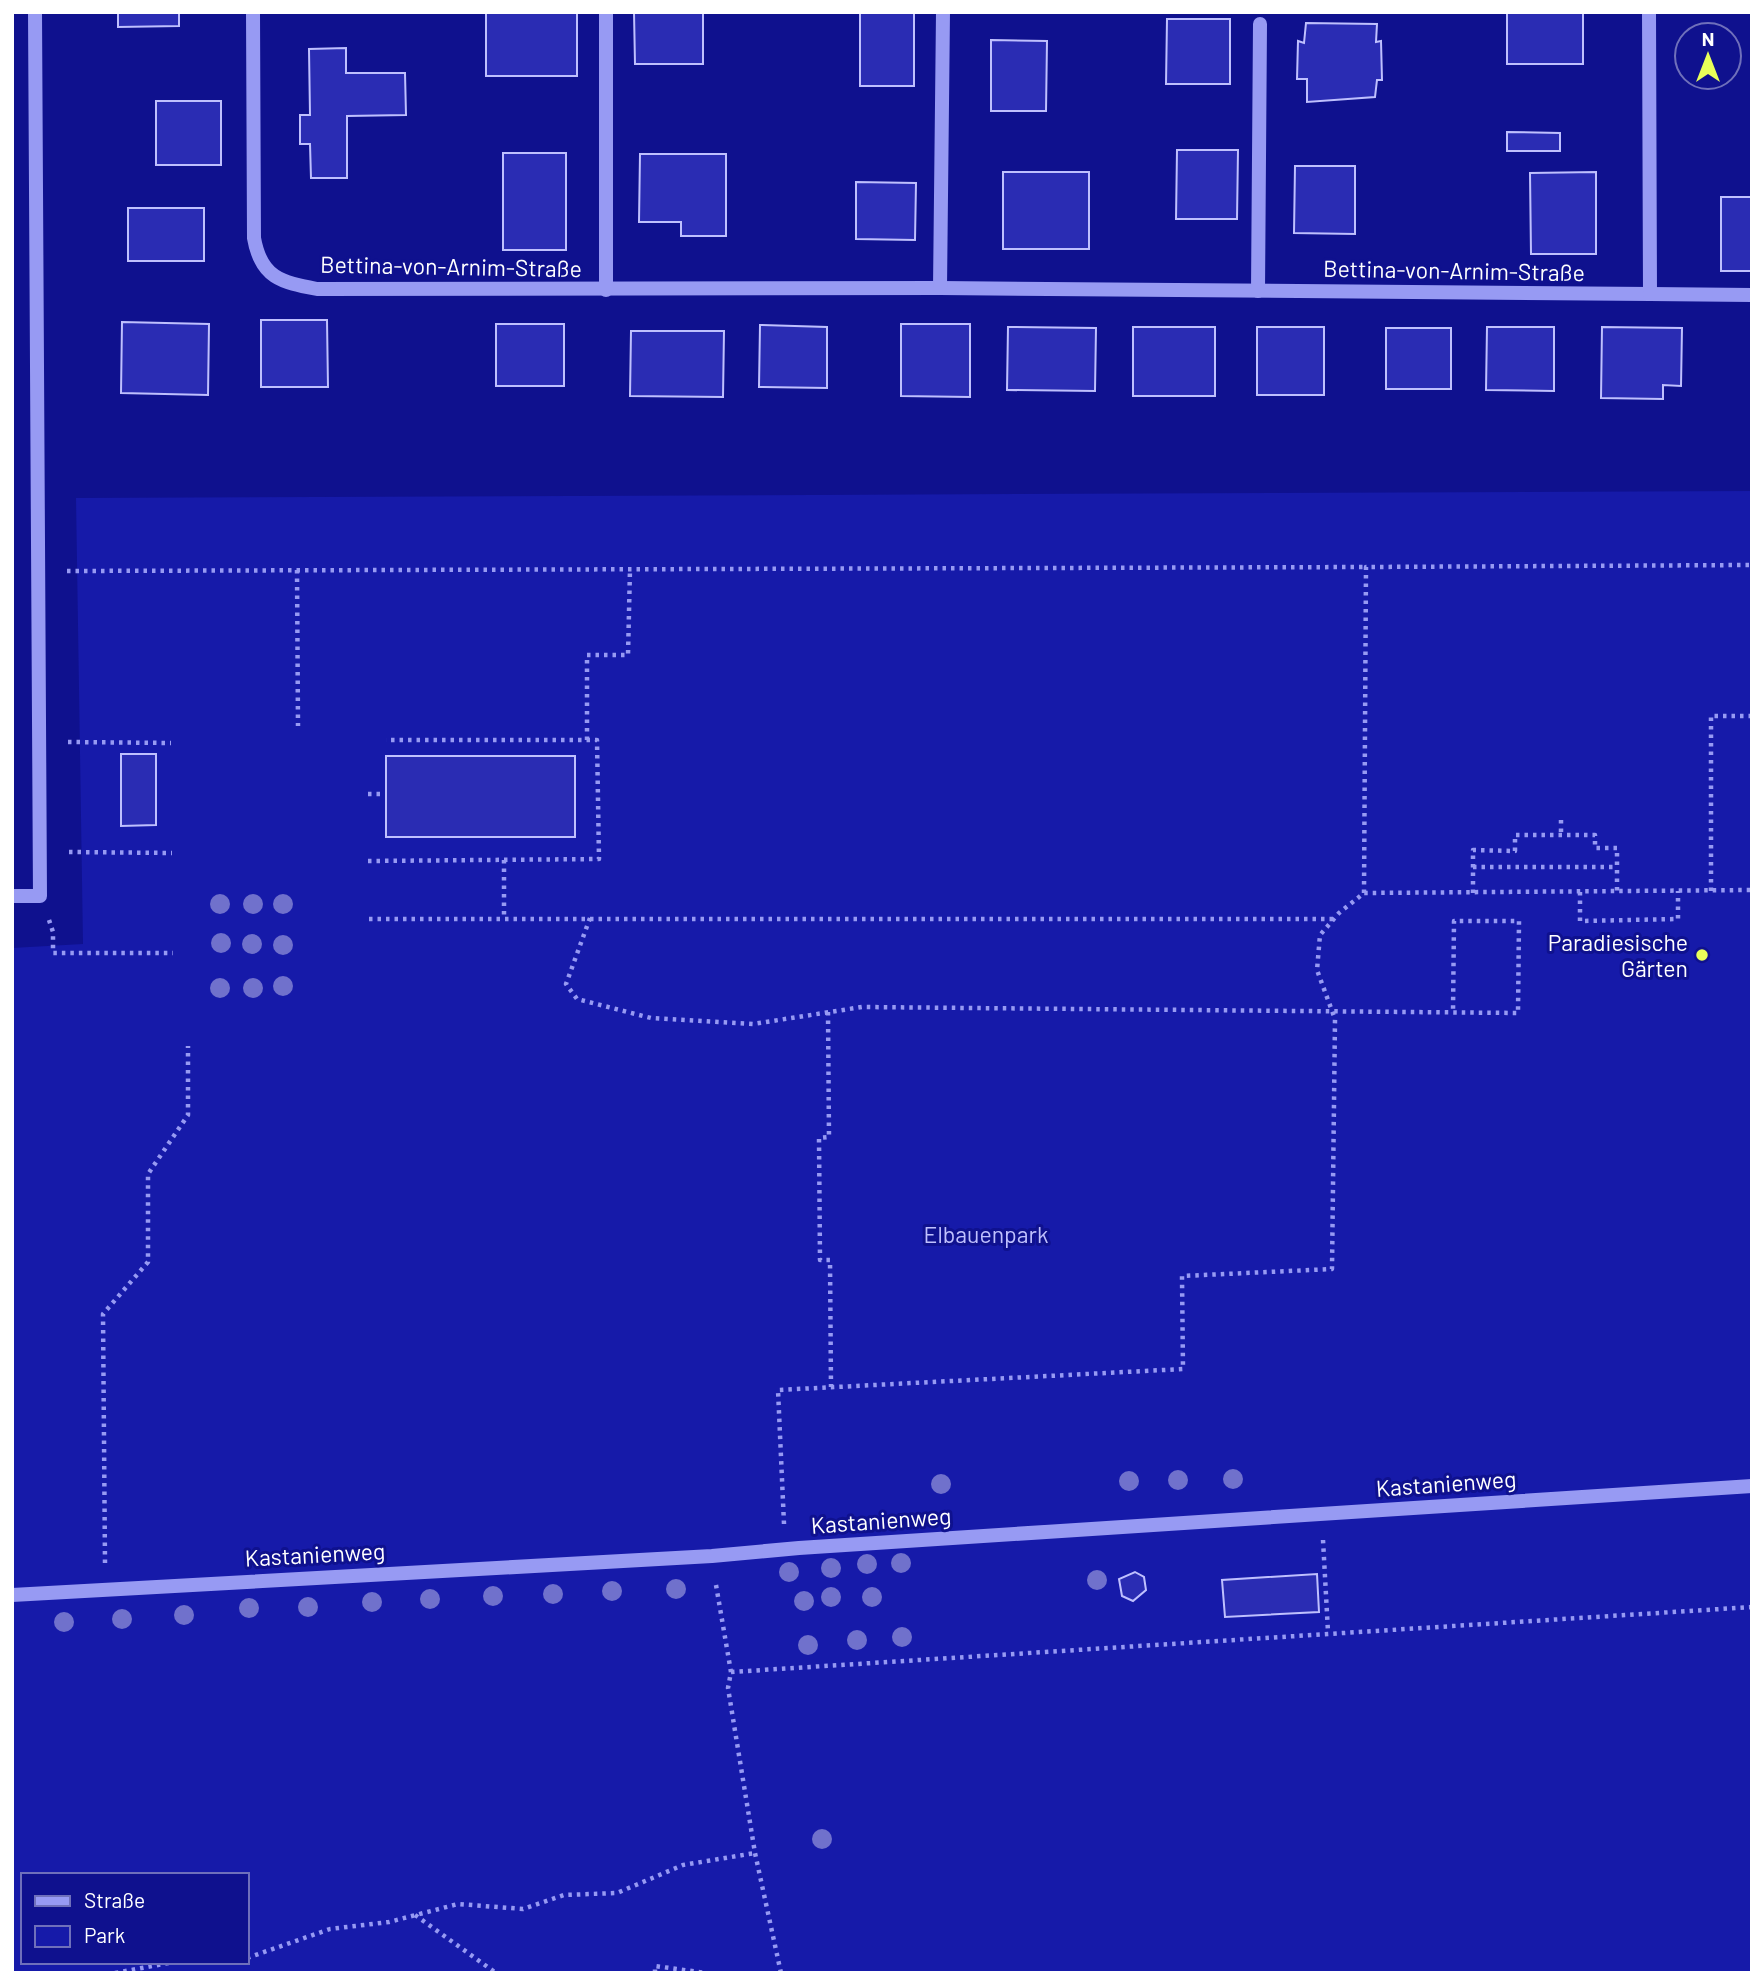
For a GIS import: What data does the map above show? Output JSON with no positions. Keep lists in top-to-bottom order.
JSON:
{
  "streets": {
    "street": ["Bettina-von-Arnim-Straße", "Kastanienweg"]
  },
  "parks": ["Elbauenpark"],
  "places": ["Paradiesische Gärten"],
  "legend": ["Straße", "Park"],
  "north": "top"
}
